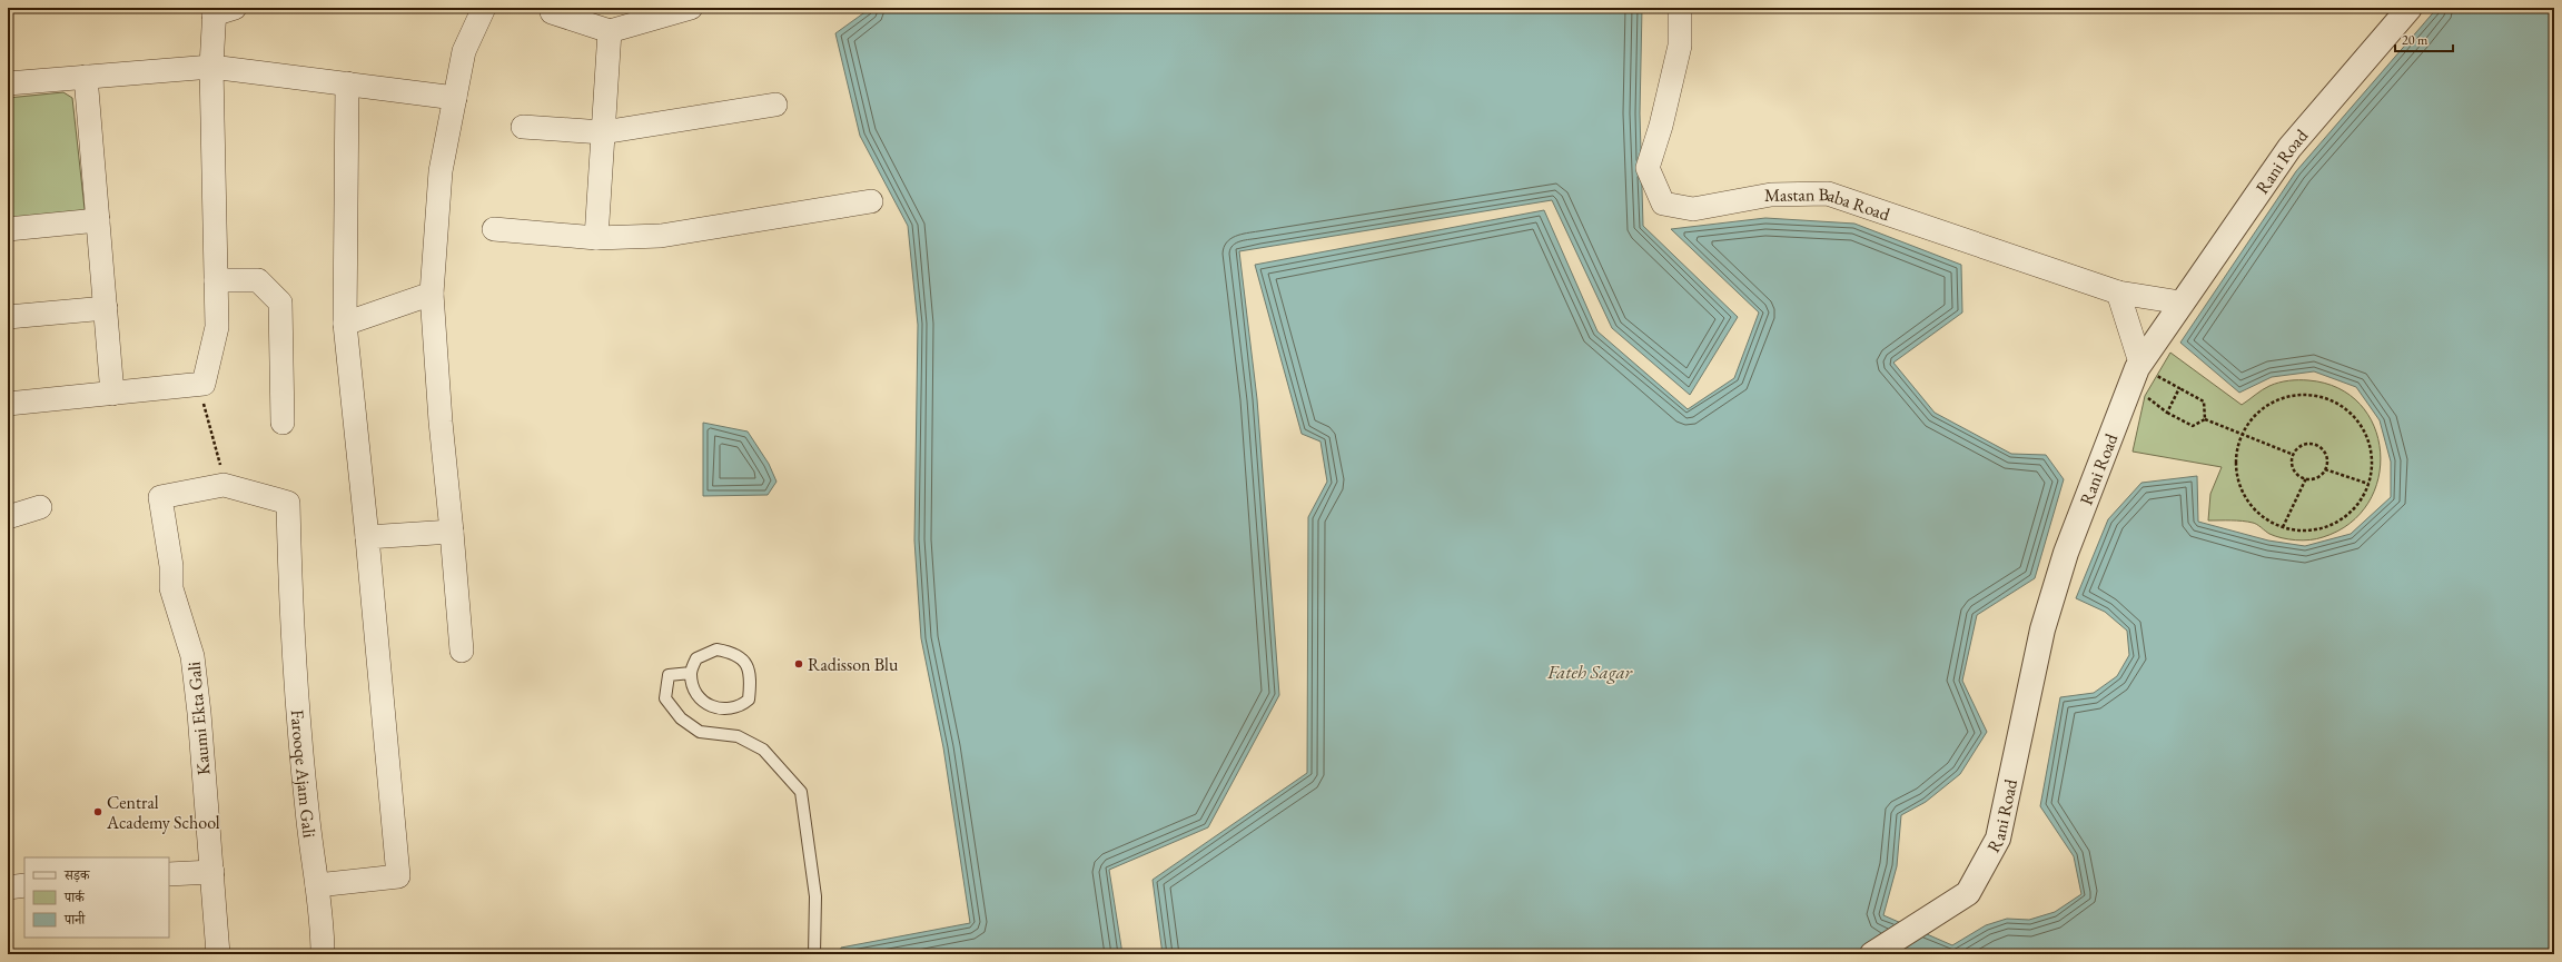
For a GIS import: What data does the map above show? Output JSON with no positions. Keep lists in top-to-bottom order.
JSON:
{
  "streets": {
    "street": [
      "Rani Road",
      "Mastan Baba Road",
      "Kaumi Ekta Gali",
      "Farooqe Ajam Gali"
    ]
  },
  "crossings": [
    ["Rani Road", "Mastan Baba Road"],
    ["Kaumi Ekta Gali", "Farooqe Ajam Gali"]
  ],
  "water": ["Fateh Sagar"],
  "places": ["Radisson Blu", "Central Academy School"],
  "legend": ["सड़क", "पार्क", "पानी"],
  "scale_bar": "20 m"
}
